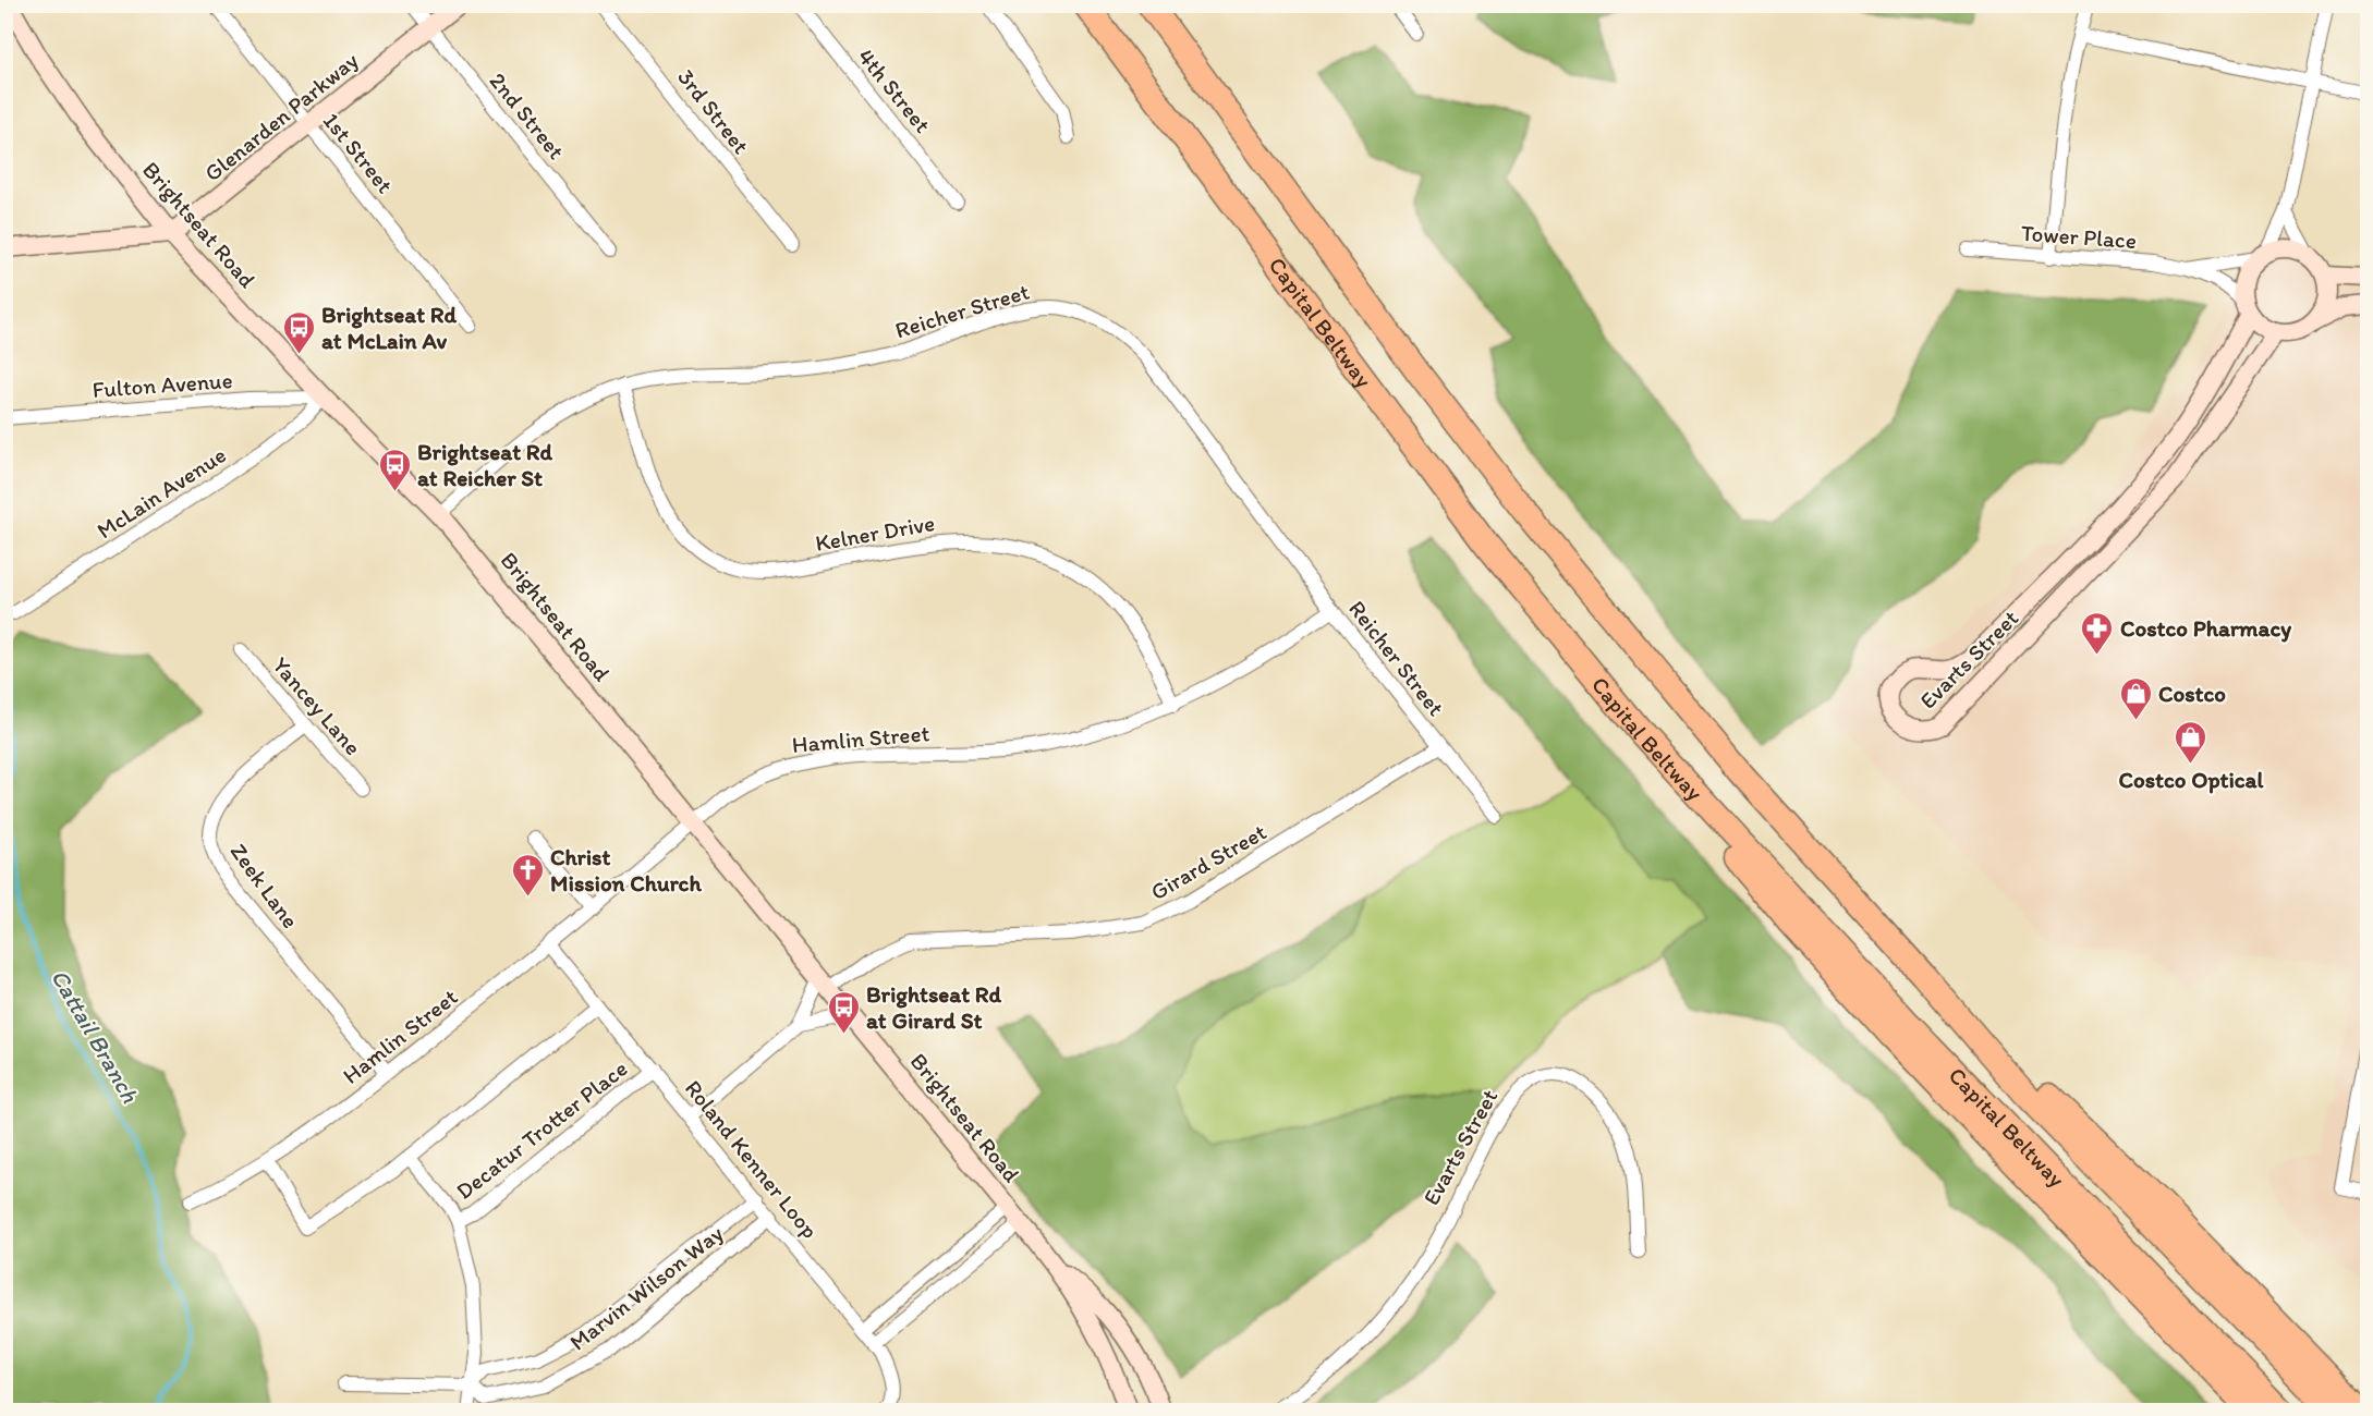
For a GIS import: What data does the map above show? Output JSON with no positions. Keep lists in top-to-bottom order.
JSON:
{
  "streets": {
    "highway": ["Capital Beltway"],
    "street": [
      "4th Street",
      "3rd Street",
      "2nd Street",
      "Glenarden Parkway",
      "1st Street",
      "Brightseat Road",
      "Tower Place",
      "Reicher Street",
      "Fulton Avenue",
      "McLain Avenue",
      "Kelner Drive",
      "Evarts Street",
      "Yancey Lane",
      "Hamlin Street",
      "Girard Street",
      "Zeek Lane",
      "Decatur Trotter Place",
      "Roland Kenner Loop",
      "Marvin Wilson Way"
    ]
  },
  "crossings": [
    ["2nd Street", "Glenarden Parkway"],
    ["Glenarden Parkway", "1st Street"],
    ["Glenarden Parkway", "Brightseat Road"],
    ["Brightseat Road", "Reicher Street"],
    ["Brightseat Road", "Fulton Avenue"],
    ["Brightseat Road", "McLain Avenue"],
    ["Brightseat Road", "Hamlin Street"],
    ["Brightseat Road", "Girard Street"],
    ["Tower Place", "Evarts Street"],
    ["Reicher Street", "Kelner Drive"],
    ["Reicher Street", "Hamlin Street"],
    ["Reicher Street", "Girard Street"],
    ["Fulton Avenue", "McLain Avenue"],
    ["Kelner Drive", "Hamlin Street"],
    ["Yancey Lane", "Zeek Lane"],
    ["Hamlin Street", "Zeek Lane"],
    ["Hamlin Street", "Roland Kenner Loop"],
    ["Decatur Trotter Place", "Roland Kenner Loop"],
    ["Roland Kenner Loop", "Marvin Wilson Way"]
  ],
  "water": ["Cattail Branch"],
  "places": {
    "bus stop": ["Brightseat Rd at McLain Av", "Brightseat Rd at Reicher St", "Brightseat Rd at Girard St"],
    "pharmacy": ["Costco Pharmacy"],
    "shop": ["Costco", "Costco Optical"],
    "church": ["Christ Mission Church"]
  }
}
